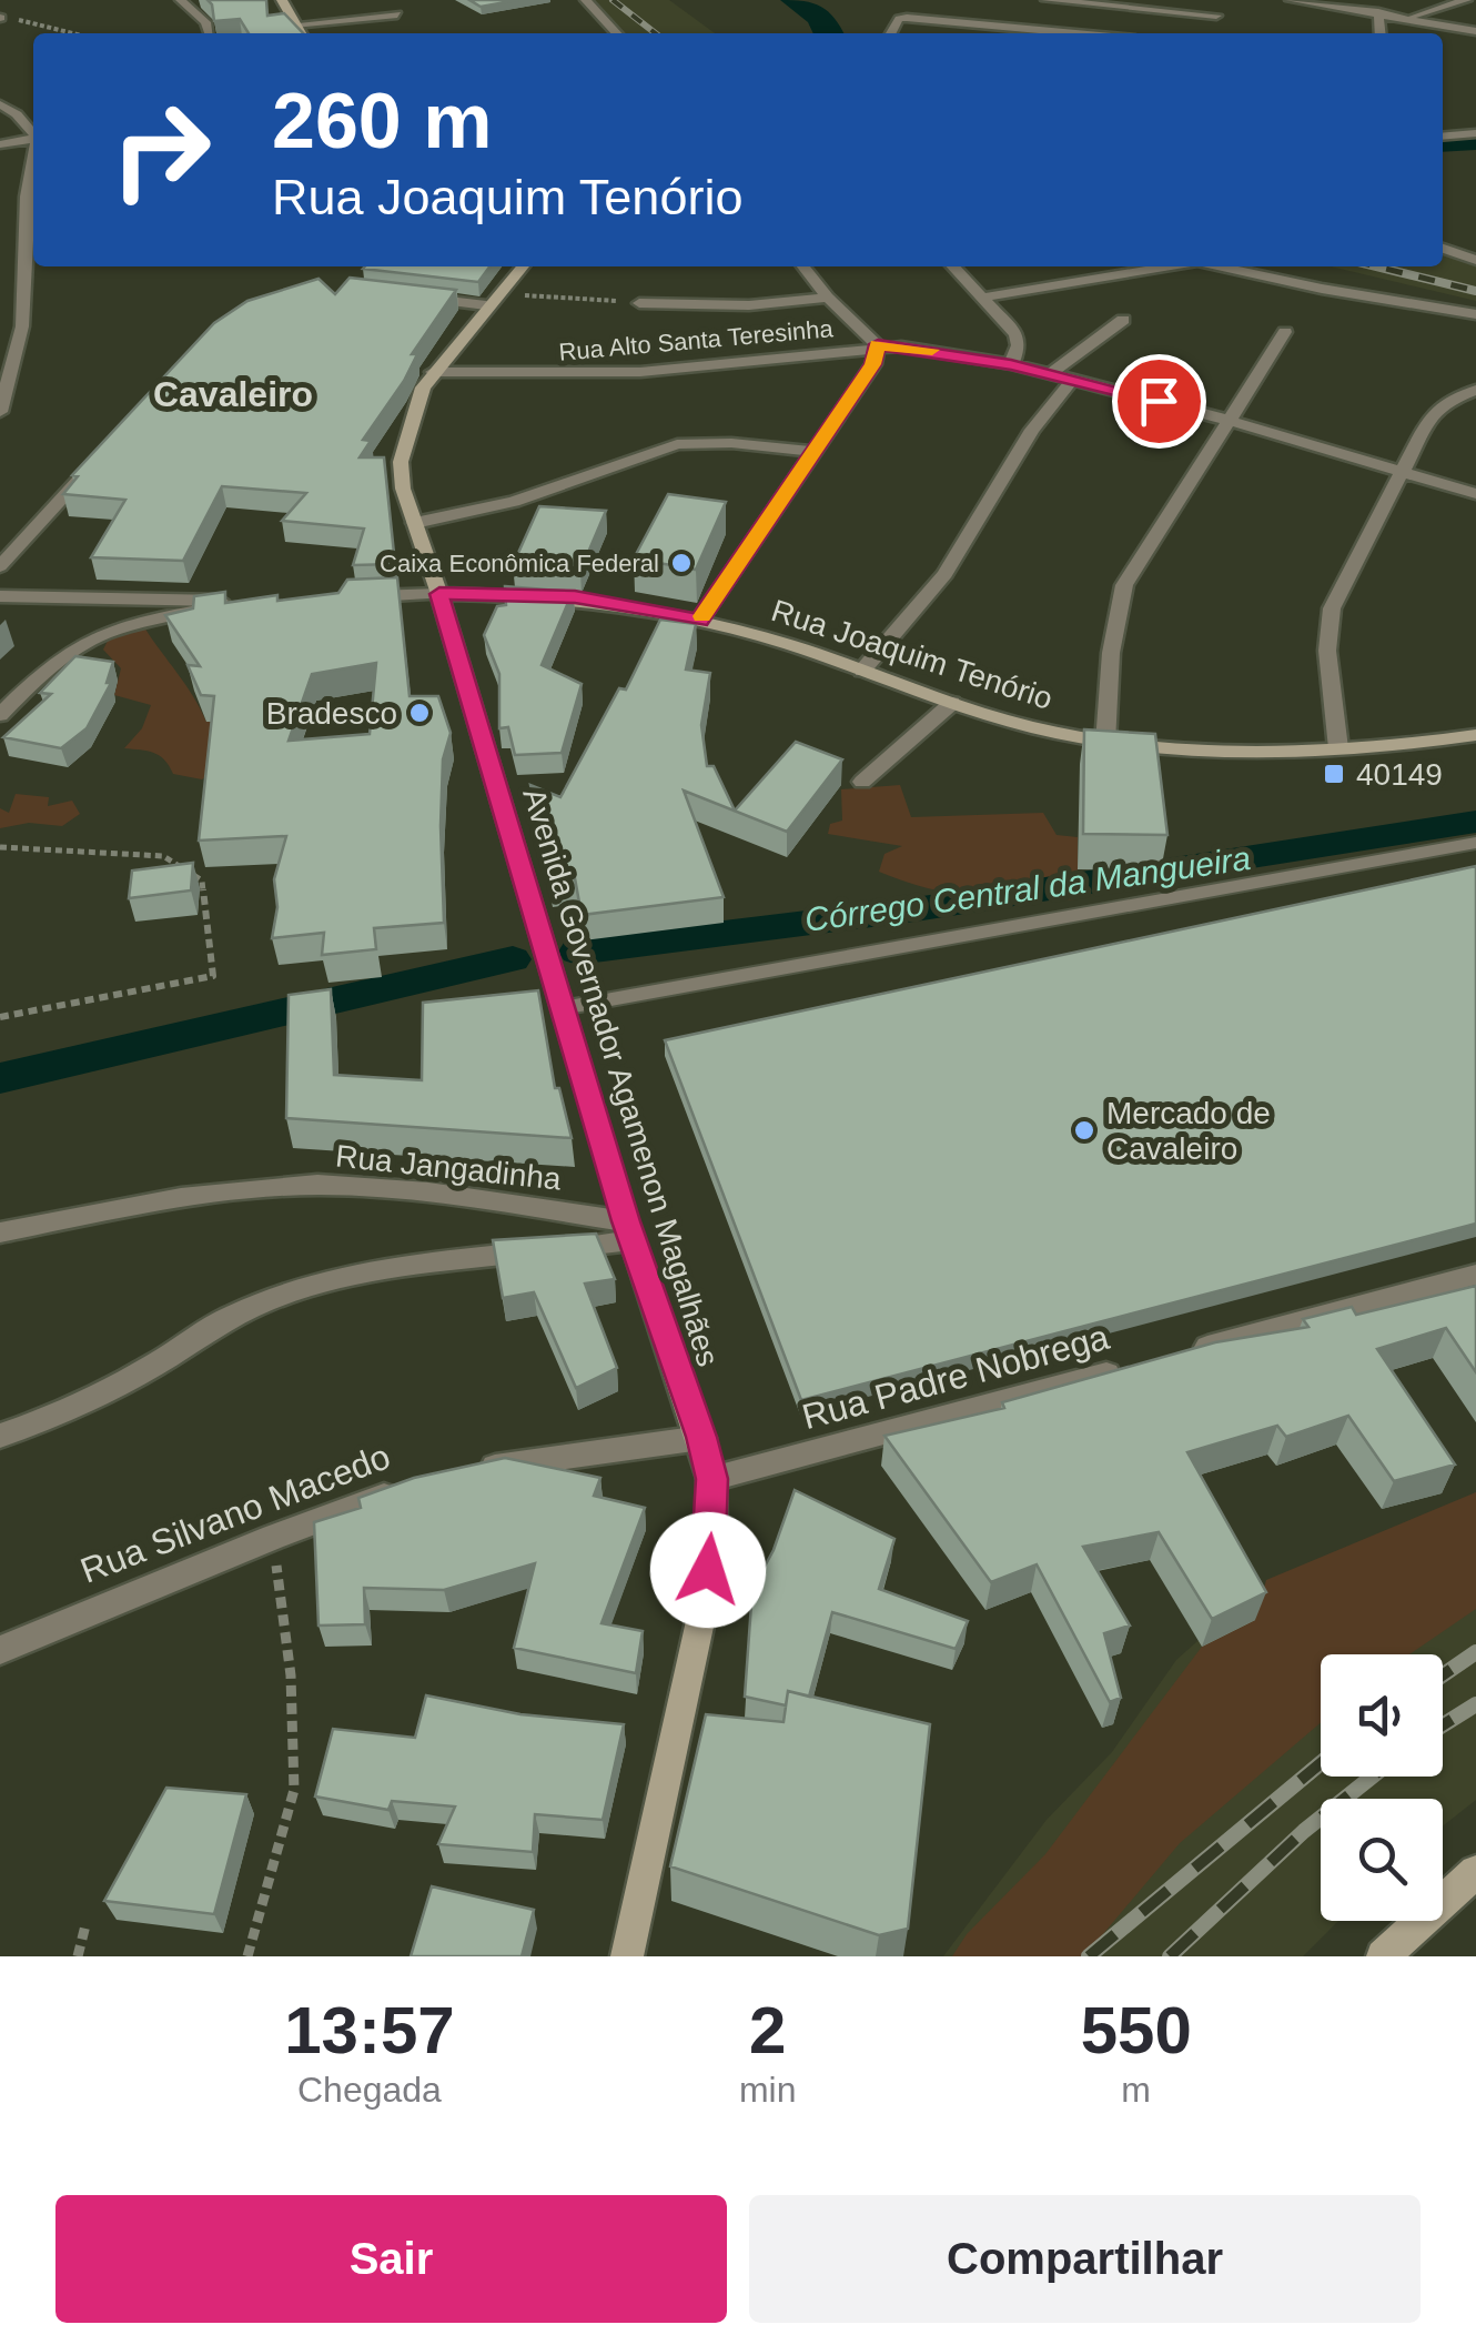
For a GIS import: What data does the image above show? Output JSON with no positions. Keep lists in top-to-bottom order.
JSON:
{
  "streets": {
    "main road": ["Rua Joaquim Tenório", "Avenida Governador Agamenon Magalhães"],
    "street": [
      "Rua Alto Santa Teresinha",
      "Rua Jangadinha",
      "Rua Padre Nobrega",
      "Rua Silvano Macedo"
    ]
  },
  "crossings": [
    ["Rua Alto Santa Teresinha", "Avenida Governador Agamenon Magalhães"],
    ["Rua Joaquim Tenório", "Avenida Governador Agamenon Magalhães"],
    ["Avenida Governador Agamenon Magalhães", "Rua Jangadinha"],
    ["Avenida Governador Agamenon Magalhães", "Rua Padre Nobrega"]
  ],
  "districts": ["Cavaleiro"],
  "water": ["Córrego Central da Mangueira"],
  "places": {
    "other": ["Caixa Econômica Federal", "Bradesco", "Mercado de Cavaleiro"],
    "transit": ["40149"]
  },
  "page": {
    "turn": ["260 m", "Rua Joaquim Tenório"],
    "eta": [
      "13:57",
      "Chegada",
      "2",
      "min",
      "550",
      "m"
    ],
    "buttons": ["Sair", "Compartilhar"]
  }
}
